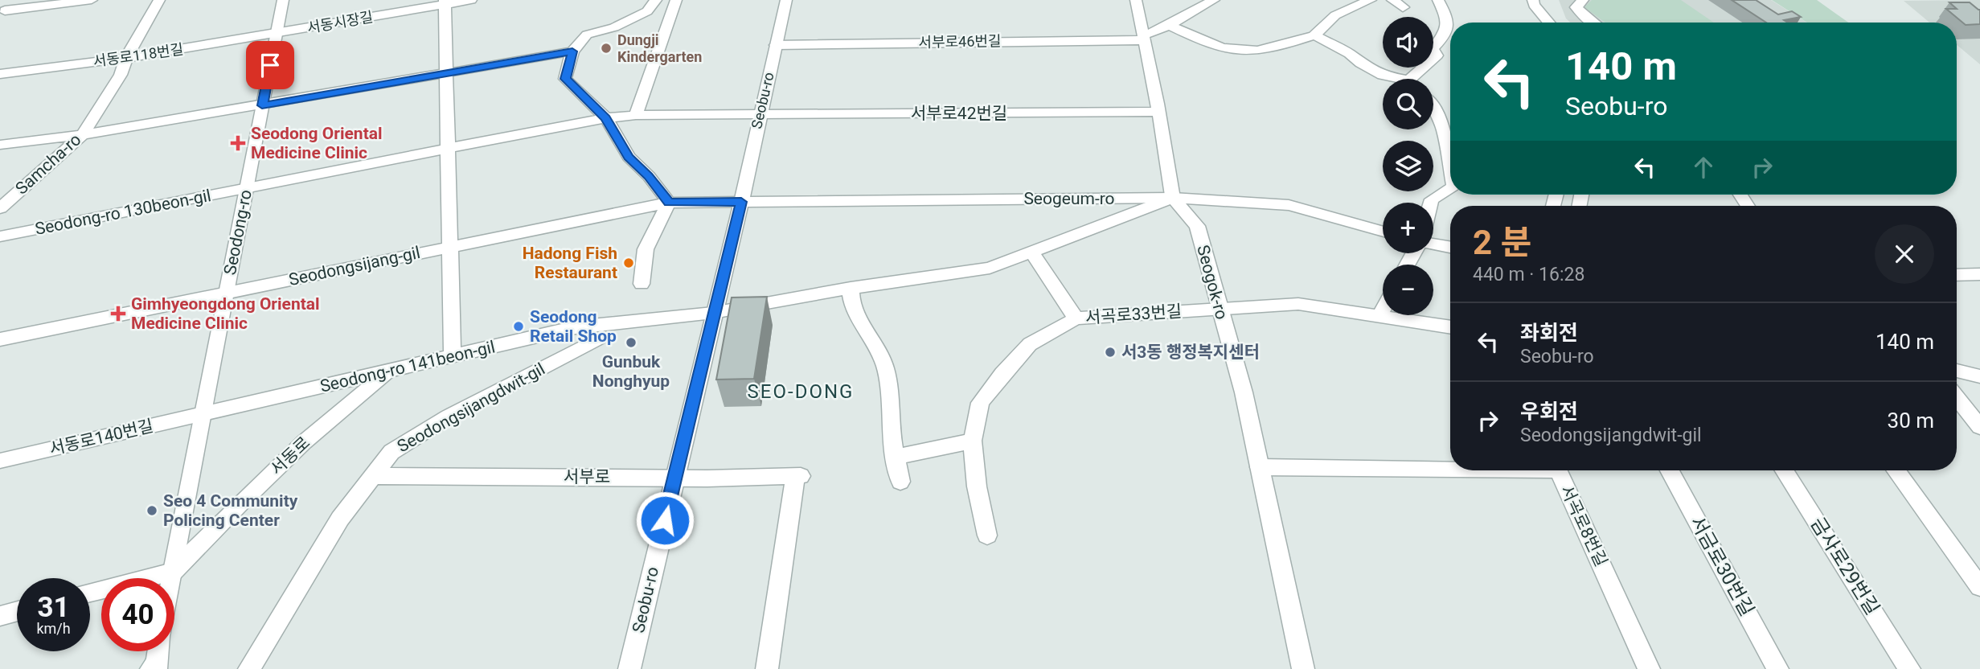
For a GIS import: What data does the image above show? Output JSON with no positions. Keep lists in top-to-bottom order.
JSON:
{
  "streets": {
    "street": [
      "서동시장길",
      "서부로46번길",
      "서동로118번길",
      "Seobu-ro",
      "서부로42번길",
      "Samcha-ro",
      "Seogeum-ro",
      "Seodong-ro 130beon-gil",
      "Seodong-ro",
      "Seodongsijang-gil",
      "Seogok-ro",
      "서곡로33번길",
      "Seodong-ro 141beon-gil",
      "Seodongsijangdwit-gil",
      "서동로140번길",
      "서동로",
      "서부로",
      "서곡로8번길",
      "서금로30번길",
      "금사로29번길"
    ]
  },
  "crossings": [
    ["서동시장길", "서동로118번길"],
    ["서동시장길", "Seodong-ro"],
    ["서부로46번길", "Seobu-ro"],
    ["서동로118번길", "Samcha-ro"],
    ["서동로118번길", "Seodong-ro"],
    ["Seobu-ro", "서부로42번길"],
    ["Seobu-ro", "Seogeum-ro"],
    ["Seobu-ro", "Seodong-ro 141beon-gil"],
    ["Seobu-ro", "서부로"],
    ["Seogeum-ro", "Seogok-ro"],
    ["Seogeum-ro", "Seodong-ro 141beon-gil"],
    ["Seodong-ro 130beon-gil", "Seodong-ro"],
    ["Seodong-ro", "Seodongsijang-gil"],
    ["Seodong-ro", "Seodong-ro 141beon-gil"],
    ["Seodong-ro", "서동로140번길"],
    ["Seodong-ro", "서동로"],
    ["Seogok-ro", "서곡로33번길"],
    ["Seogok-ro", "Seodong-ro 141beon-gil"],
    ["Seogok-ro", "서곡로8번길"],
    ["Seodong-ro 141beon-gil", "서동로140번길"],
    ["Seodong-ro 141beon-gil", "서동로"],
    ["Seodongsijangdwit-gil", "서부로"]
  ],
  "districts": ["SEO-DONG"],
  "places": {
    "other": [
      "Dungji Kindergarten",
      "Hadong Fish Restaurant",
      "Seodong Retail Shop",
      "Gunbuk Nonghyup",
      "서3동 행정복지센터",
      "Seo 4 Community Policing Center"
    ],
    "health": ["Seodong Oriental Medicine Clinic", "Gimhyeongdong Oriental Medicine Clinic"]
  },
  "page": {
    "map_buttons": ["+", "−"],
    "turn": ["140 m", "Seobu-ro"],
    "heading": ["2 분", "440 m · 16:28"],
    "list": [
      {
        "name": "좌회전",
        "note": "Seobu-ro",
        "value": "140 m"
      },
      {
        "name": "우회전",
        "note": "Seodongsijangdwit-gil",
        "value": "30 m"
      }
    ],
    "speed": "31 km/h",
    "limit": "40"
  }
}
